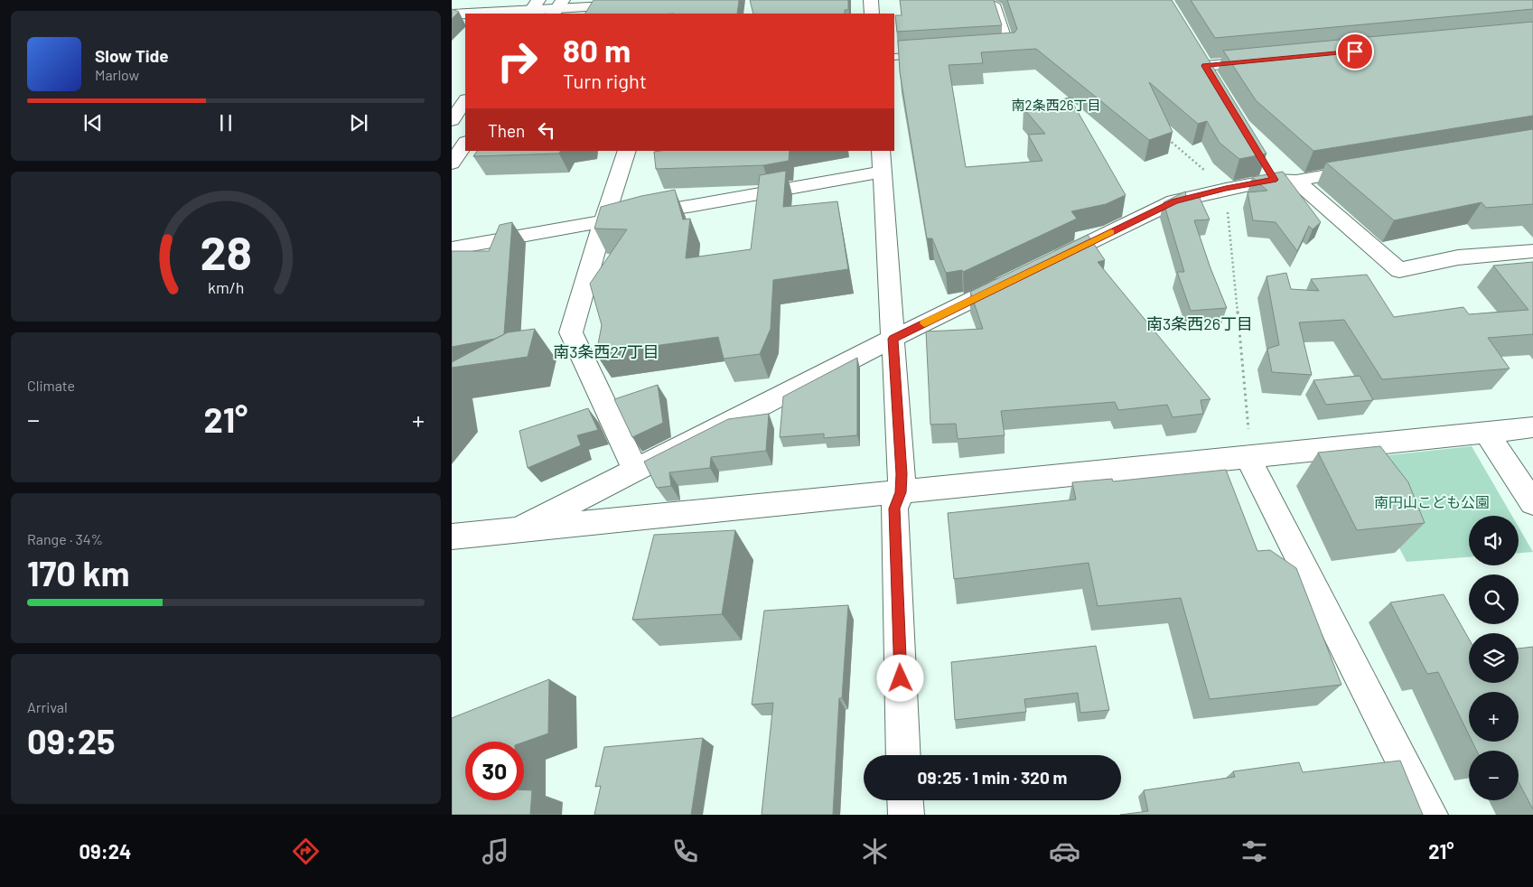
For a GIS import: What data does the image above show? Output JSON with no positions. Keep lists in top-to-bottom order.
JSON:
{
  "districts": ["南2条西26丁目", "南3条西26丁目", "南3条西27丁目"],
  "parks": ["南円山こども公園"],
  "page": {
    "turn": ["80 m", "Turn right"],
    "song": ["Slow Tide", "Marlow"],
    "then": "Then",
    "tile": [
      "Climate",
      ["Range · 34%", "170 km"],
      ["Arrival", "09:25"]
    ],
    "heat": ["−", "21°", "+"],
    "map_buttons": ["+", "−"],
    "limit": "30",
    "trip": "09:25 · 1 min · 320 m",
    "tabs": ["09:24", "21°"],
    "gauge": ["28", "km/h"]
  }
}
